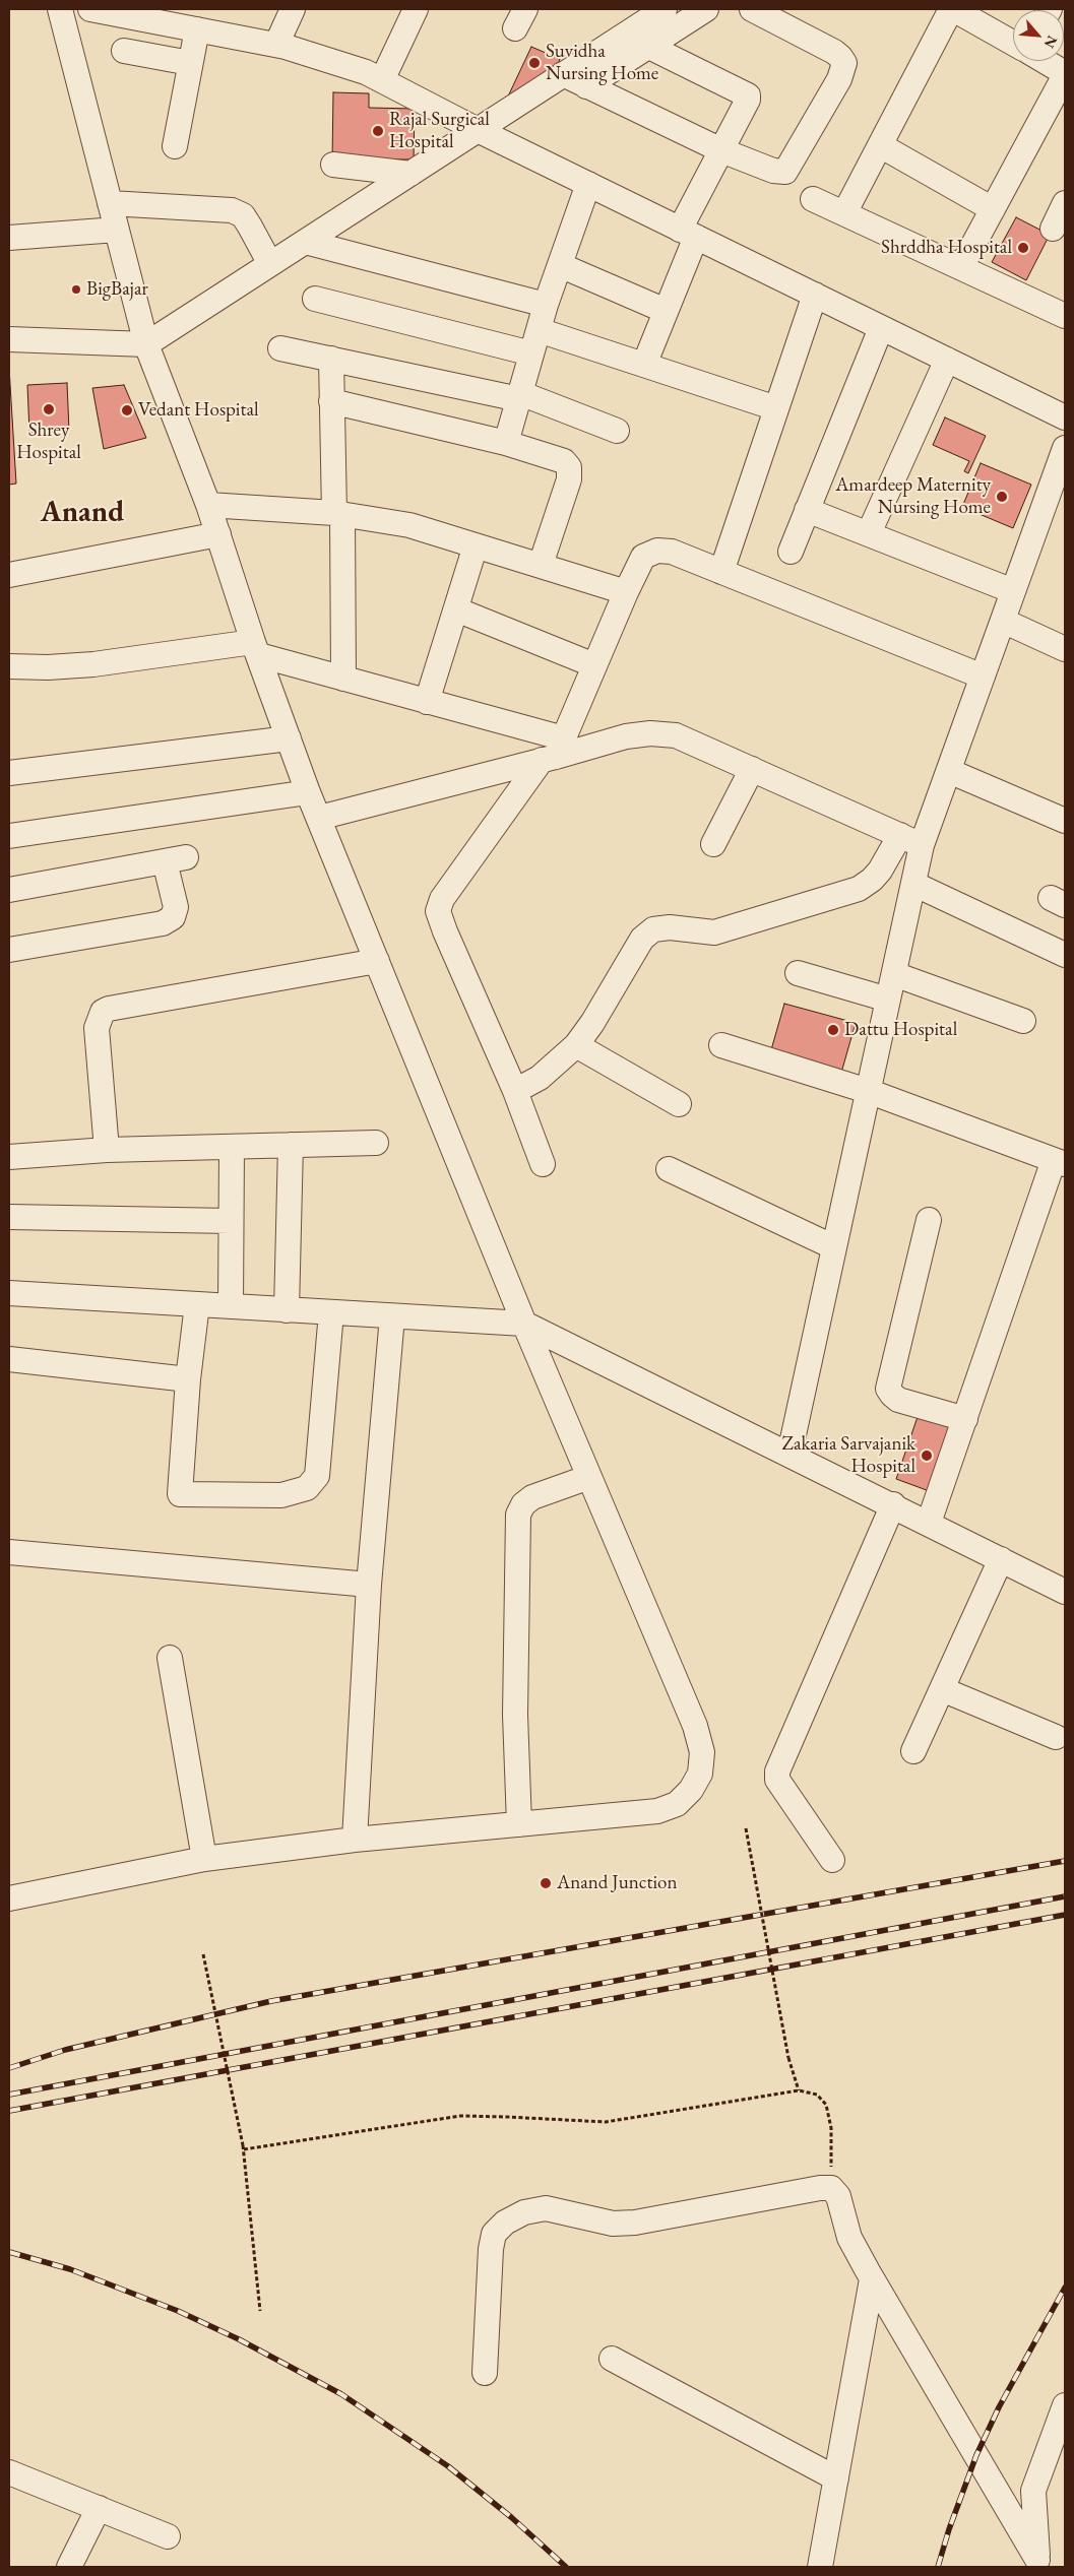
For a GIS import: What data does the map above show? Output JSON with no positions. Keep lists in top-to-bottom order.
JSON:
{
  "districts": ["Anand"],
  "places": [
    "Suvidha Nursing Home",
    "Rajal Surgical Hospital",
    "Shrddha Hospital",
    "BigBajar",
    "Shrey Hospital",
    "Vedant Hospital",
    "Amardeep Maternity Nursing Home",
    "Dattu Hospital",
    "Zakaria Sarvajanik Hospital",
    "Anand Junction"
  ],
  "north": "bottom right"
}
